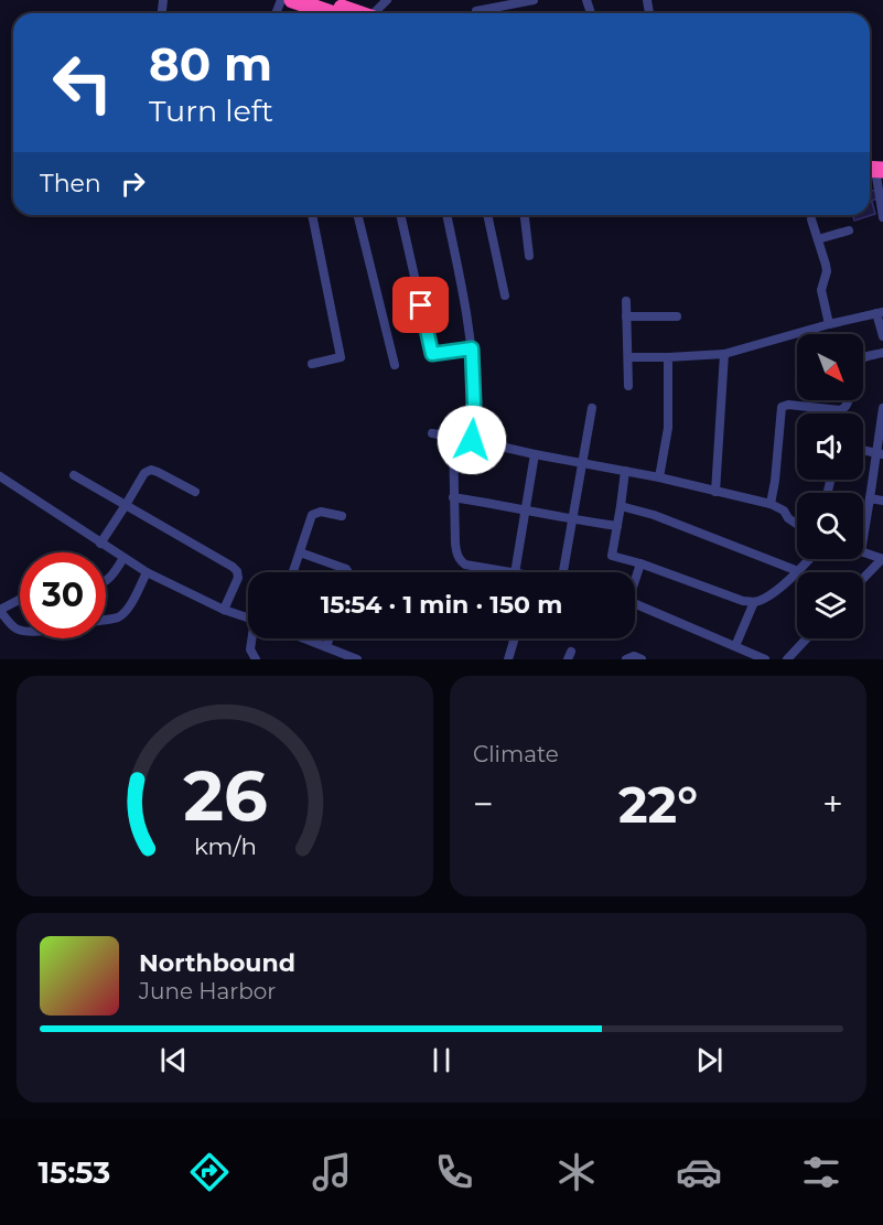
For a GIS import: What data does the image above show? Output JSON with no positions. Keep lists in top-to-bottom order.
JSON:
{
  "north": "bottom right",
  "page": {
    "turn": ["80 m", "Turn left"],
    "then": "Then",
    "limit": "30",
    "trip": "15:54 · 1 min · 150 m",
    "tile": "Climate",
    "heat": ["−", "22°", "+"],
    "song": ["Northbound", "June Harbor"],
    "tabs": "15:53",
    "gauge": ["26", "km/h"]
  }
}
